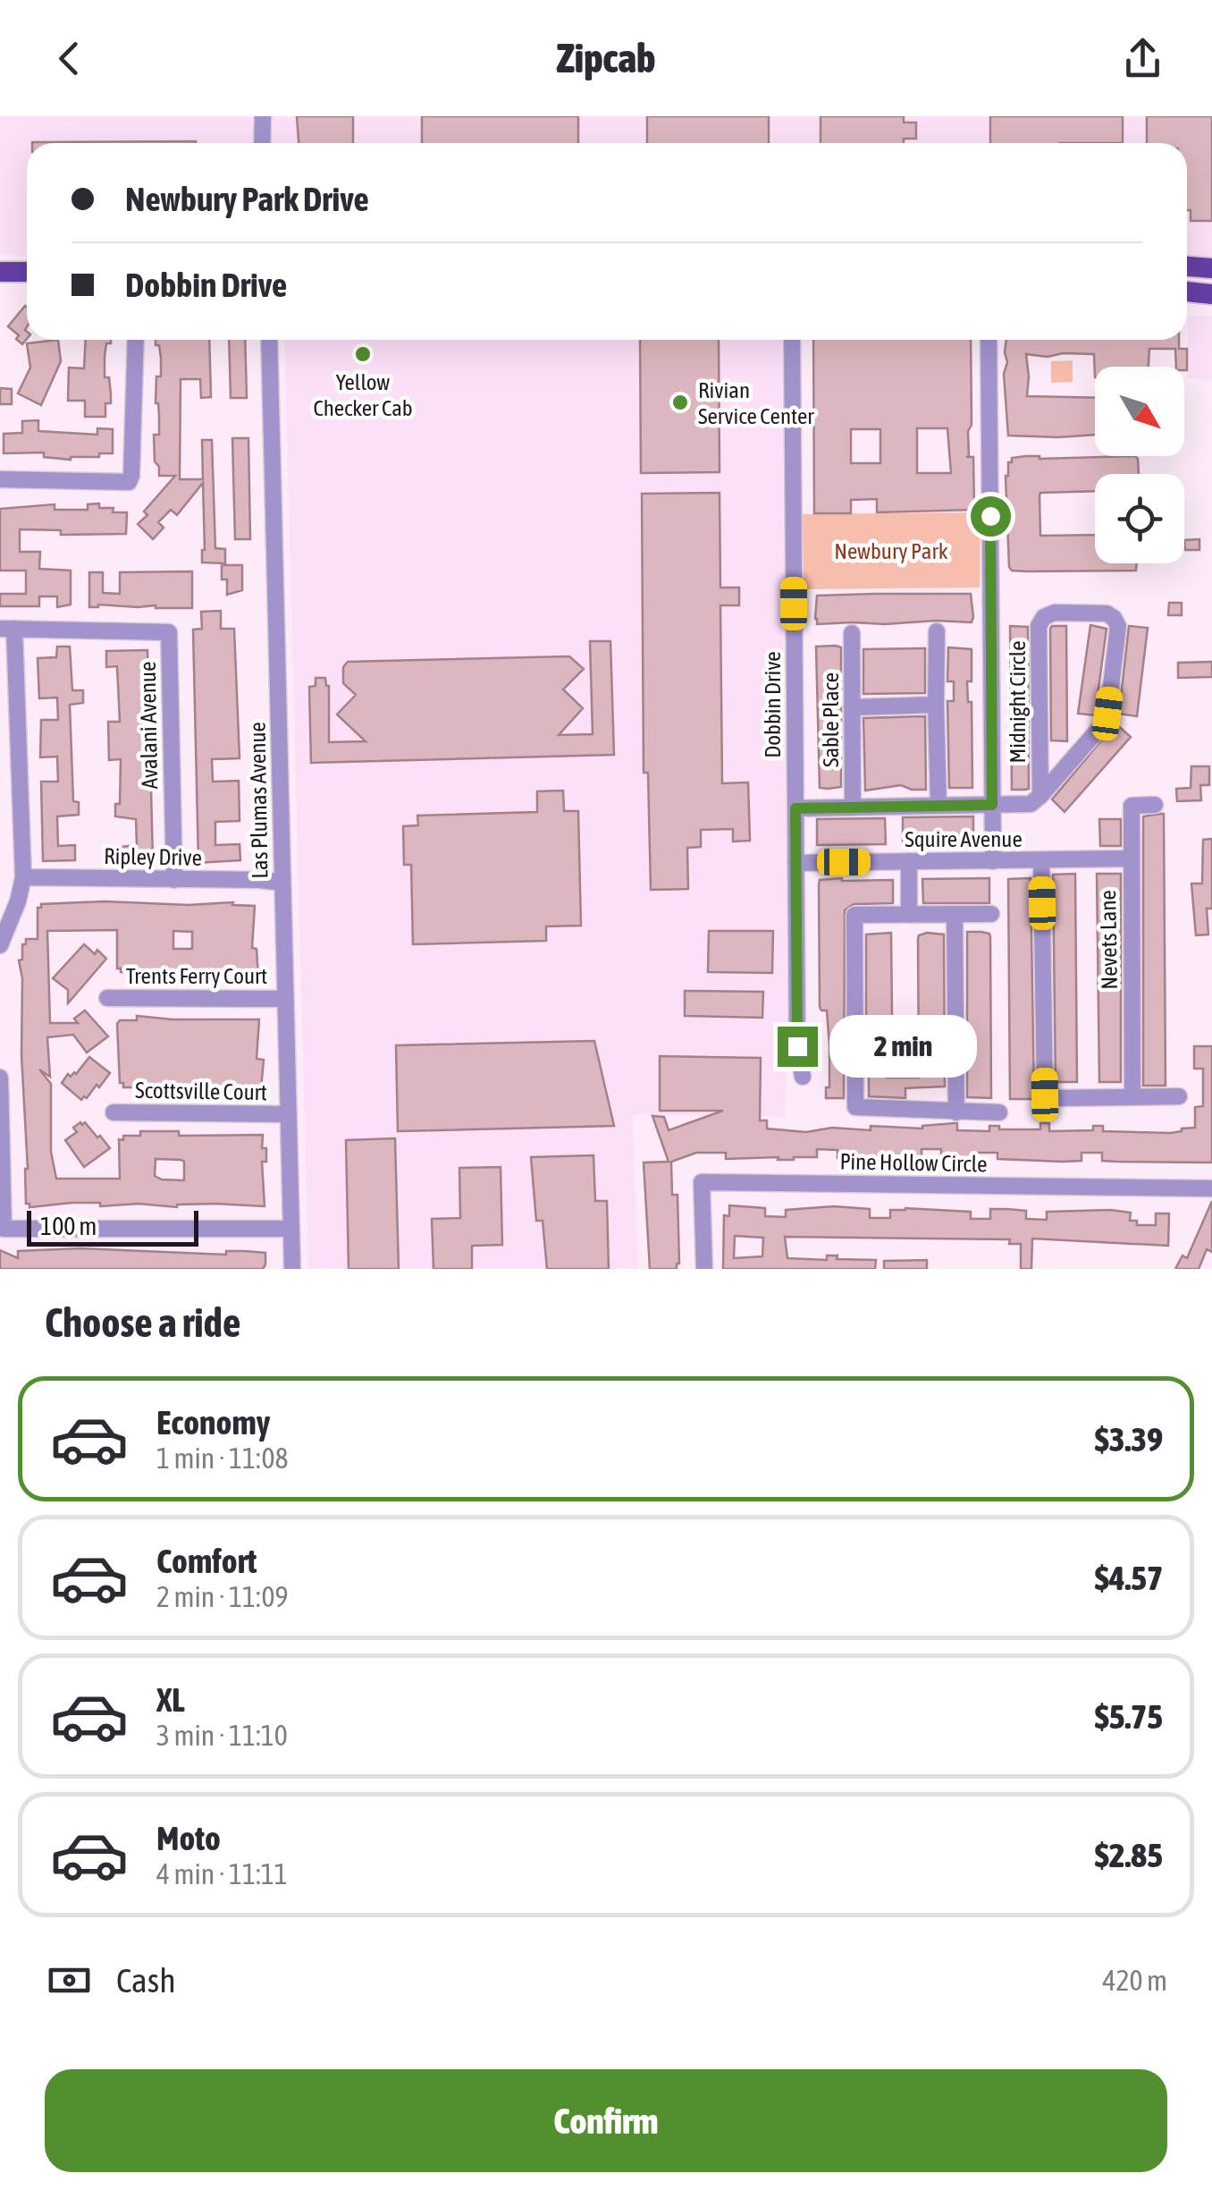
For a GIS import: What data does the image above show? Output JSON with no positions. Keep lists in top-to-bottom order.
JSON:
{
  "streets": {
    "street": [
      "Midnight Circle",
      "Dobbin Drive",
      "Sable Place",
      "Avalani Avenue",
      "Las Plumas Avenue",
      "Squire Avenue",
      "Ripley Drive",
      "Nevets Lane",
      "Trents Ferry Court",
      "Scottsville Court",
      "Pine Hollow Circle"
    ]
  },
  "crossings": [
    ["Dobbin Drive", "Squire Avenue"],
    ["Avalani Avenue", "Ripley Drive"],
    ["Las Plumas Avenue", "Ripley Drive"],
    ["Las Plumas Avenue", "Trents Ferry Court"],
    ["Las Plumas Avenue", "Scottsville Court"],
    ["Squire Avenue", "Nevets Lane"]
  ],
  "parks": ["Newbury Park"],
  "places": ["Yellow Checker Cab", "Rivian Service Center"],
  "scale_bar": "100 m",
  "north": "bottom right",
  "page": {
    "header": "Zipcab",
    "banner": ["Newbury Park Drive", "Dobbin Drive"],
    "bubble": "2 min",
    "scale": "100 m",
    "heading": "Choose a ride",
    "list": [
      {
        "name": "Economy",
        "note": "1 min · 11:08",
        "value": "$3.39"
      },
      {
        "name": "Comfort",
        "note": "2 min · 11:09",
        "value": "$4.57"
      },
      {
        "name": "XL",
        "note": "3 min · 11:10",
        "value": "$5.75"
      },
      {
        "name": "Moto",
        "note": "4 min · 11:11",
        "value": "$2.85"
      }
    ],
    "pay": ["Cash", "420 m"],
    "buttons": "Confirm"
  }
}
